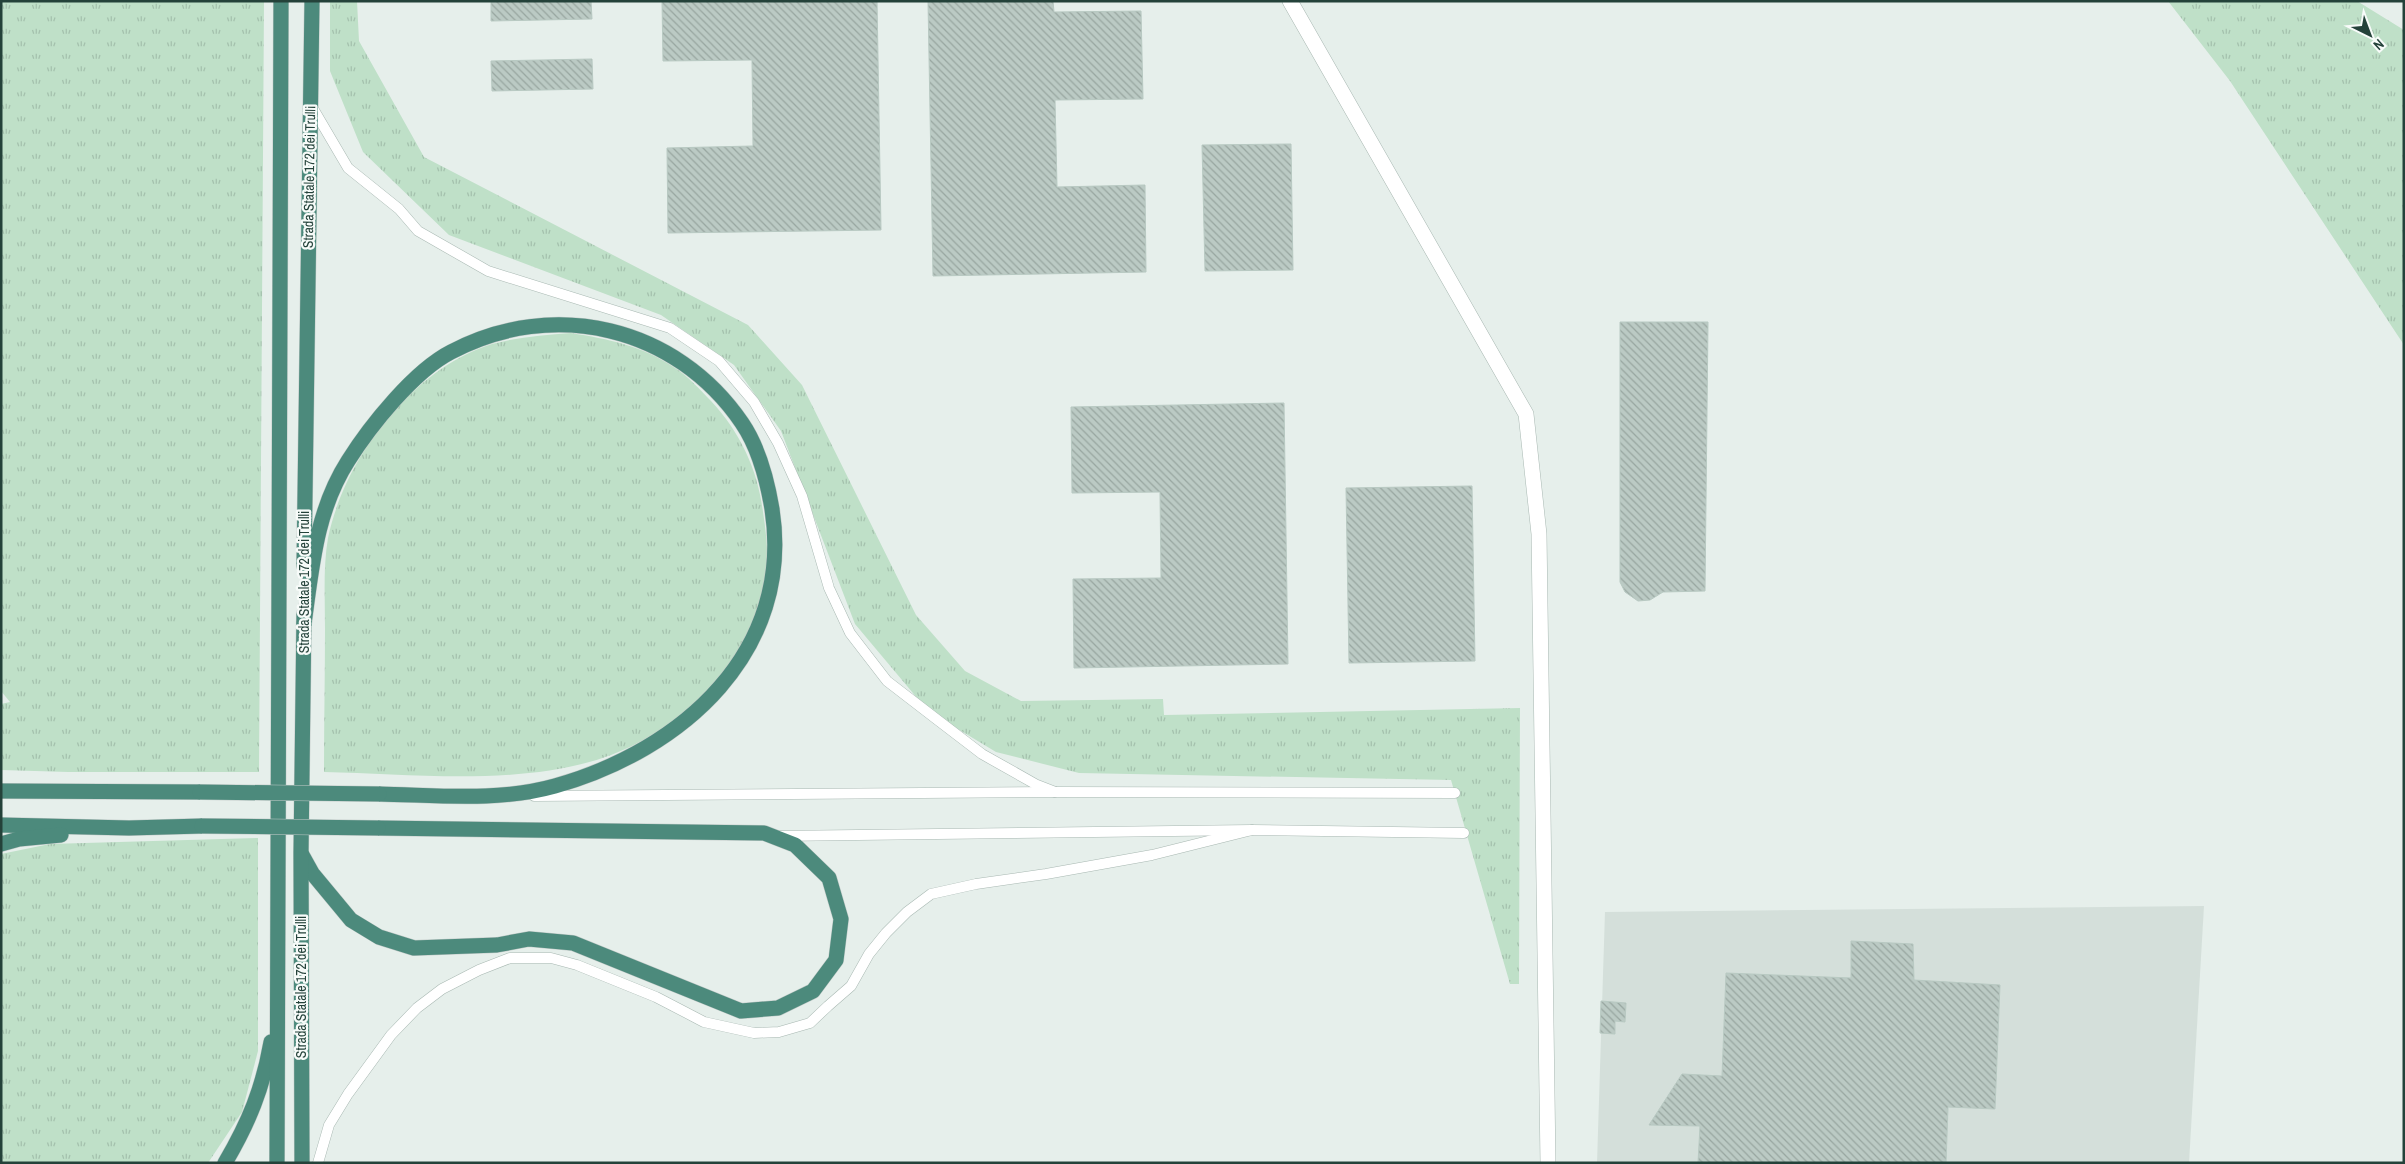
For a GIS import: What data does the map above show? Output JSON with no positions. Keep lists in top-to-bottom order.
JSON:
{
  "streets": {
    "highway": ["Strada Statale 172 dei Trulli"]
  },
  "north": "bottom right"
}
